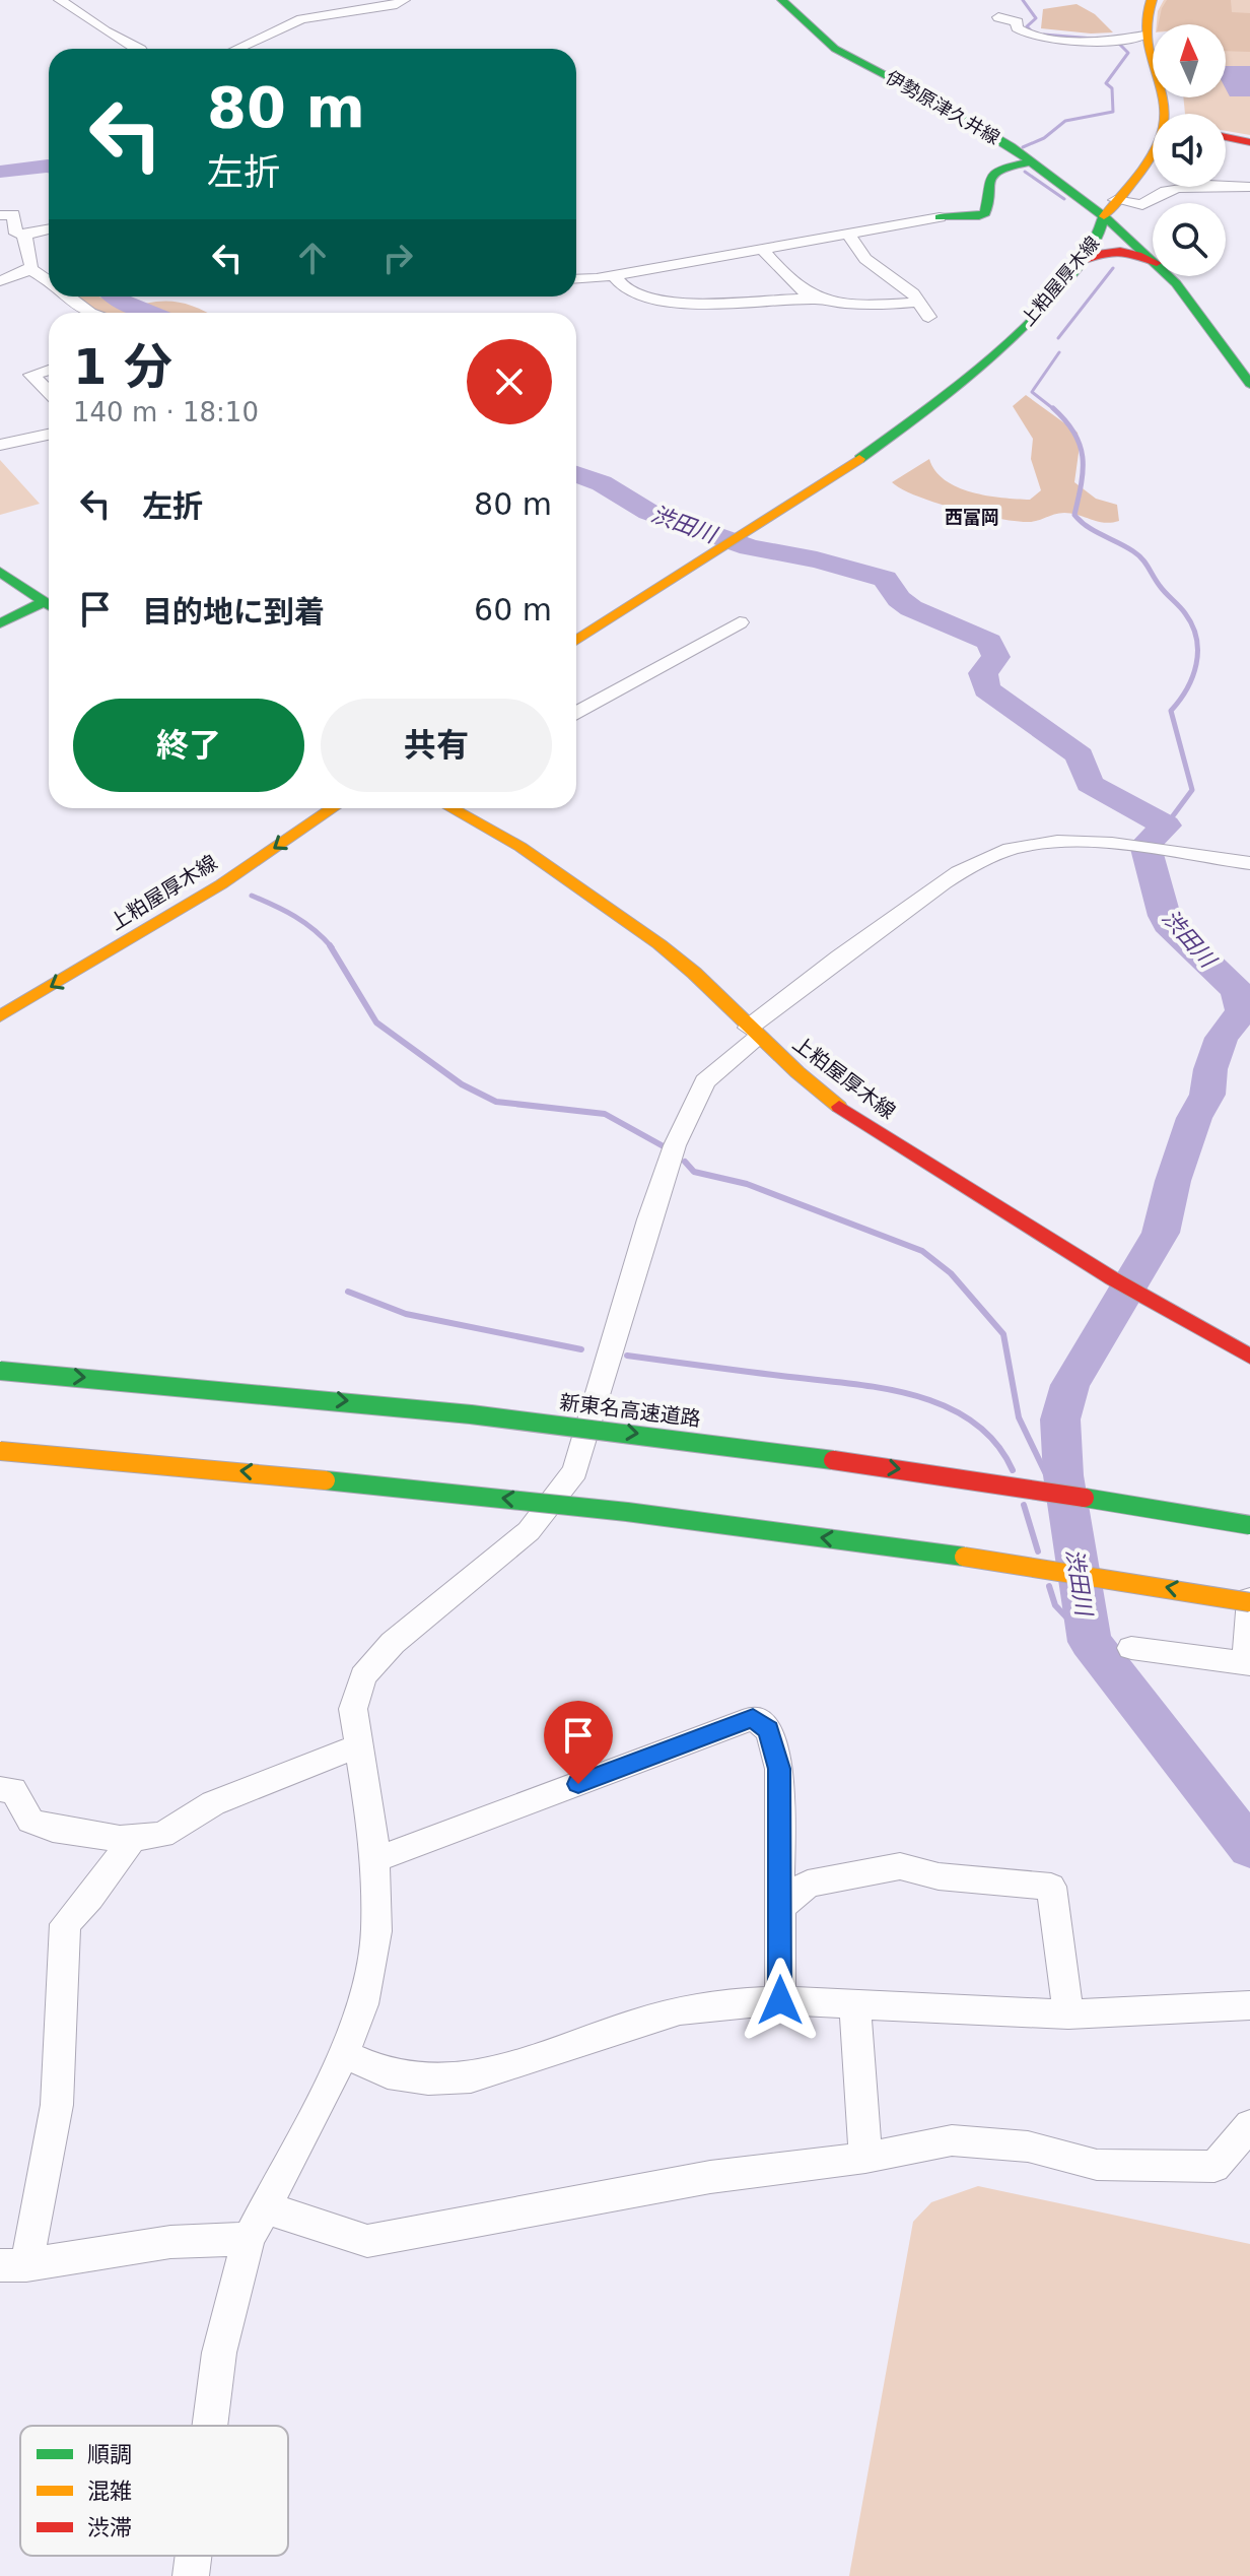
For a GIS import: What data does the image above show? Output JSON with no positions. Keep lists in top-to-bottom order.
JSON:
{
  "streets": {
    "main road": ["伊勢原津久井線", "上粕屋厚木線", "新東名高速道路"]
  },
  "crossings": [
    ["伊勢原津久井線", "上粕屋厚木線"]
  ],
  "districts": ["西富岡"],
  "water": ["渋田川"],
  "legend": ["順調", "混雑", "渋滞"],
  "north": "top",
  "page": {
    "turn": ["80 m", "左折"],
    "heading": ["1 分", "140 m · 18:10"],
    "list": [
      {
        "name": "左折",
        "value": "80 m"
      },
      {
        "name": "目的地に到着",
        "value": "60 m"
      }
    ],
    "buttons": ["終了", "共有"]
  }
}
